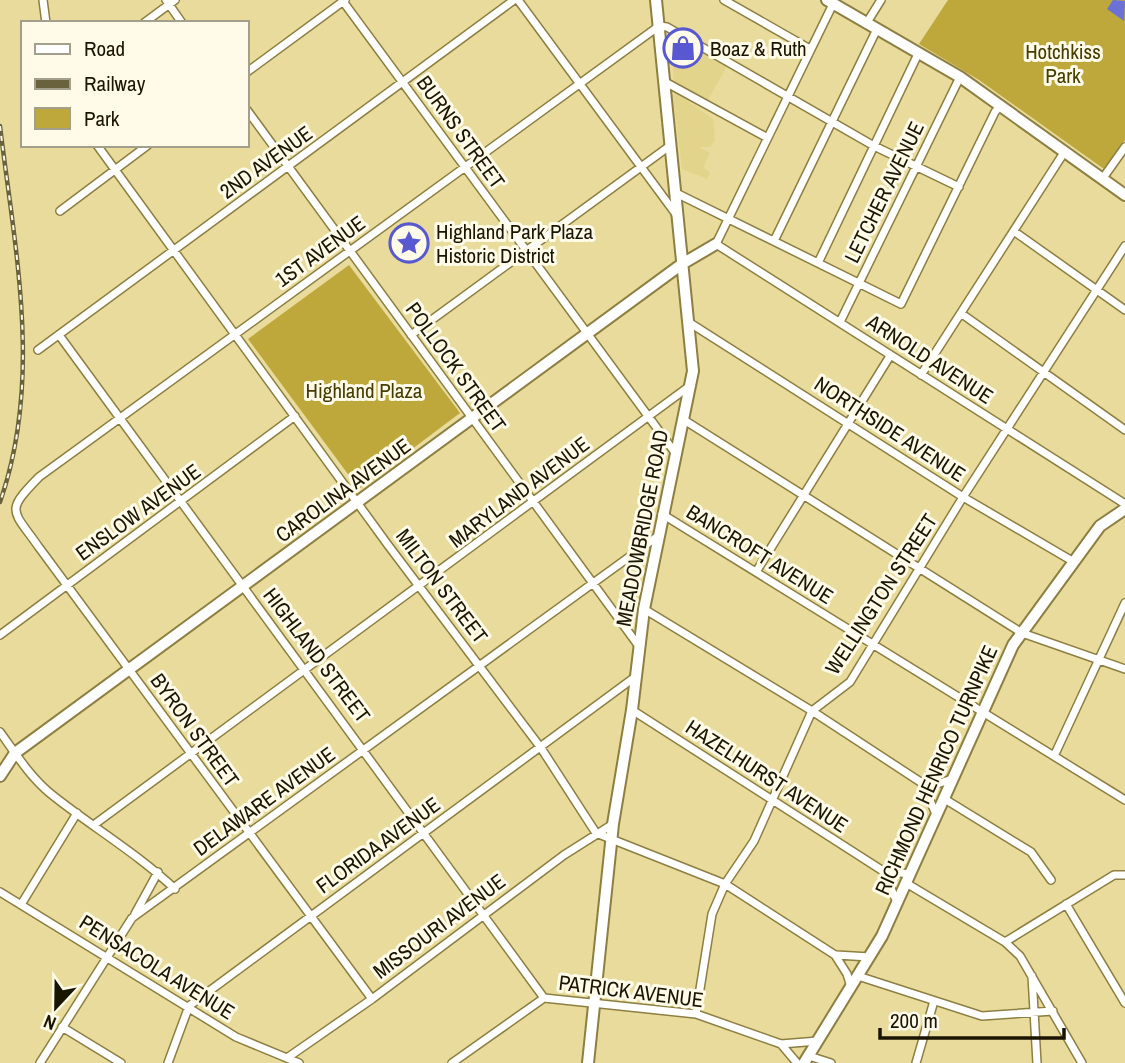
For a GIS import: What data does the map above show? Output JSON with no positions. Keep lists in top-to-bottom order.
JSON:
{
  "streets": {
    "street": [
      "BURNS STREET",
      "2ND AVENUE",
      "LETCHER AVENUE",
      "1ST AVENUE",
      "ARNOLD AVENUE",
      "POLLOCK STREET",
      "NORTHSIDE AVENUE",
      "CAROLINA AVENUE",
      "MARYLAND AVENUE",
      "ENSLOW AVENUE",
      "MEADOWBRIDGE ROAD",
      "BANCROFT AVENUE",
      "MILTON STREET",
      "WELLINGTON STREET",
      "HIGHLAND STREET",
      "BYRON STREET",
      "RICHMOND HENRICO TURNPIKE",
      "HAZELHURST AVENUE",
      "DELAWARE AVENUE",
      "FLORIDA AVENUE",
      "MISSOURI AVENUE",
      "PENSACOLA AVENUE",
      "PATRICK AVENUE"
    ]
  },
  "crossings": [
    ["BURNS STREET", "2ND AVENUE"],
    ["BURNS STREET", "1ST AVENUE"],
    ["BURNS STREET", "CAROLINA AVENUE"],
    ["BURNS STREET", "MARYLAND AVENUE"],
    ["BURNS STREET", "MEADOWBRIDGE ROAD"],
    ["2ND AVENUE", "POLLOCK STREET"],
    ["2ND AVENUE", "MILTON STREET"],
    ["2ND AVENUE", "HIGHLAND STREET"],
    ["LETCHER AVENUE", "ARNOLD AVENUE"],
    ["1ST AVENUE", "POLLOCK STREET"],
    ["1ST AVENUE", "MEADOWBRIDGE ROAD"],
    ["1ST AVENUE", "MILTON STREET"],
    ["1ST AVENUE", "HIGHLAND STREET"],
    ["1ST AVENUE", "BYRON STREET"],
    ["ARNOLD AVENUE", "CAROLINA AVENUE"],
    ["ARNOLD AVENUE", "WELLINGTON STREET"],
    ["ARNOLD AVENUE", "RICHMOND HENRICO TURNPIKE"],
    ["POLLOCK STREET", "CAROLINA AVENUE"],
    ["POLLOCK STREET", "MARYLAND AVENUE"],
    ["POLLOCK STREET", "MEADOWBRIDGE ROAD"],
    ["POLLOCK STREET", "DELAWARE AVENUE"],
    ["NORTHSIDE AVENUE", "MEADOWBRIDGE ROAD"],
    ["NORTHSIDE AVENUE", "WELLINGTON STREET"],
    ["NORTHSIDE AVENUE", "RICHMOND HENRICO TURNPIKE"],
    ["CAROLINA AVENUE", "MEADOWBRIDGE ROAD"],
    ["CAROLINA AVENUE", "MILTON STREET"],
    ["CAROLINA AVENUE", "HIGHLAND STREET"],
    ["CAROLINA AVENUE", "BYRON STREET"],
    ["MARYLAND AVENUE", "MEADOWBRIDGE ROAD"],
    ["MARYLAND AVENUE", "MILTON STREET"],
    ["MARYLAND AVENUE", "HIGHLAND STREET"],
    ["MARYLAND AVENUE", "BYRON STREET"],
    ["ENSLOW AVENUE", "MILTON STREET"],
    ["ENSLOW AVENUE", "HIGHLAND STREET"],
    ["ENSLOW AVENUE", "BYRON STREET"],
    ["MEADOWBRIDGE ROAD", "BANCROFT AVENUE"],
    ["MEADOWBRIDGE ROAD", "HAZELHURST AVENUE"],
    ["MEADOWBRIDGE ROAD", "DELAWARE AVENUE"],
    ["MEADOWBRIDGE ROAD", "FLORIDA AVENUE"],
    ["MEADOWBRIDGE ROAD", "MISSOURI AVENUE"],
    ["MEADOWBRIDGE ROAD", "PATRICK AVENUE"],
    ["BANCROFT AVENUE", "WELLINGTON STREET"],
    ["BANCROFT AVENUE", "RICHMOND HENRICO TURNPIKE"],
    ["MILTON STREET", "DELAWARE AVENUE"],
    ["MILTON STREET", "FLORIDA AVENUE"],
    ["MILTON STREET", "MISSOURI AVENUE"],
    ["WELLINGTON STREET", "HAZELHURST AVENUE"],
    ["WELLINGTON STREET", "PATRICK AVENUE"],
    ["HIGHLAND STREET", "DELAWARE AVENUE"],
    ["HIGHLAND STREET", "FLORIDA AVENUE"],
    ["HIGHLAND STREET", "MISSOURI AVENUE"],
    ["HIGHLAND STREET", "PATRICK AVENUE"],
    ["BYRON STREET", "DELAWARE AVENUE"],
    ["BYRON STREET", "FLORIDA AVENUE"],
    ["BYRON STREET", "MISSOURI AVENUE"],
    ["RICHMOND HENRICO TURNPIKE", "HAZELHURST AVENUE"],
    ["RICHMOND HENRICO TURNPIKE", "PATRICK AVENUE"],
    ["DELAWARE AVENUE", "PENSACOLA AVENUE"],
    ["FLORIDA AVENUE", "PENSACOLA AVENUE"],
    ["MISSOURI AVENUE", "PENSACOLA AVENUE"]
  ],
  "parks": ["Hotchkiss Park", "Highland Plaza"],
  "places": {
    "shop": ["Boaz & Ruth"],
    "place": ["Highland Park Plaza Historic District"]
  },
  "legend": ["Road", "Railway", "Park"],
  "scale_bar": "200 m",
  "north": "bottom"
}
